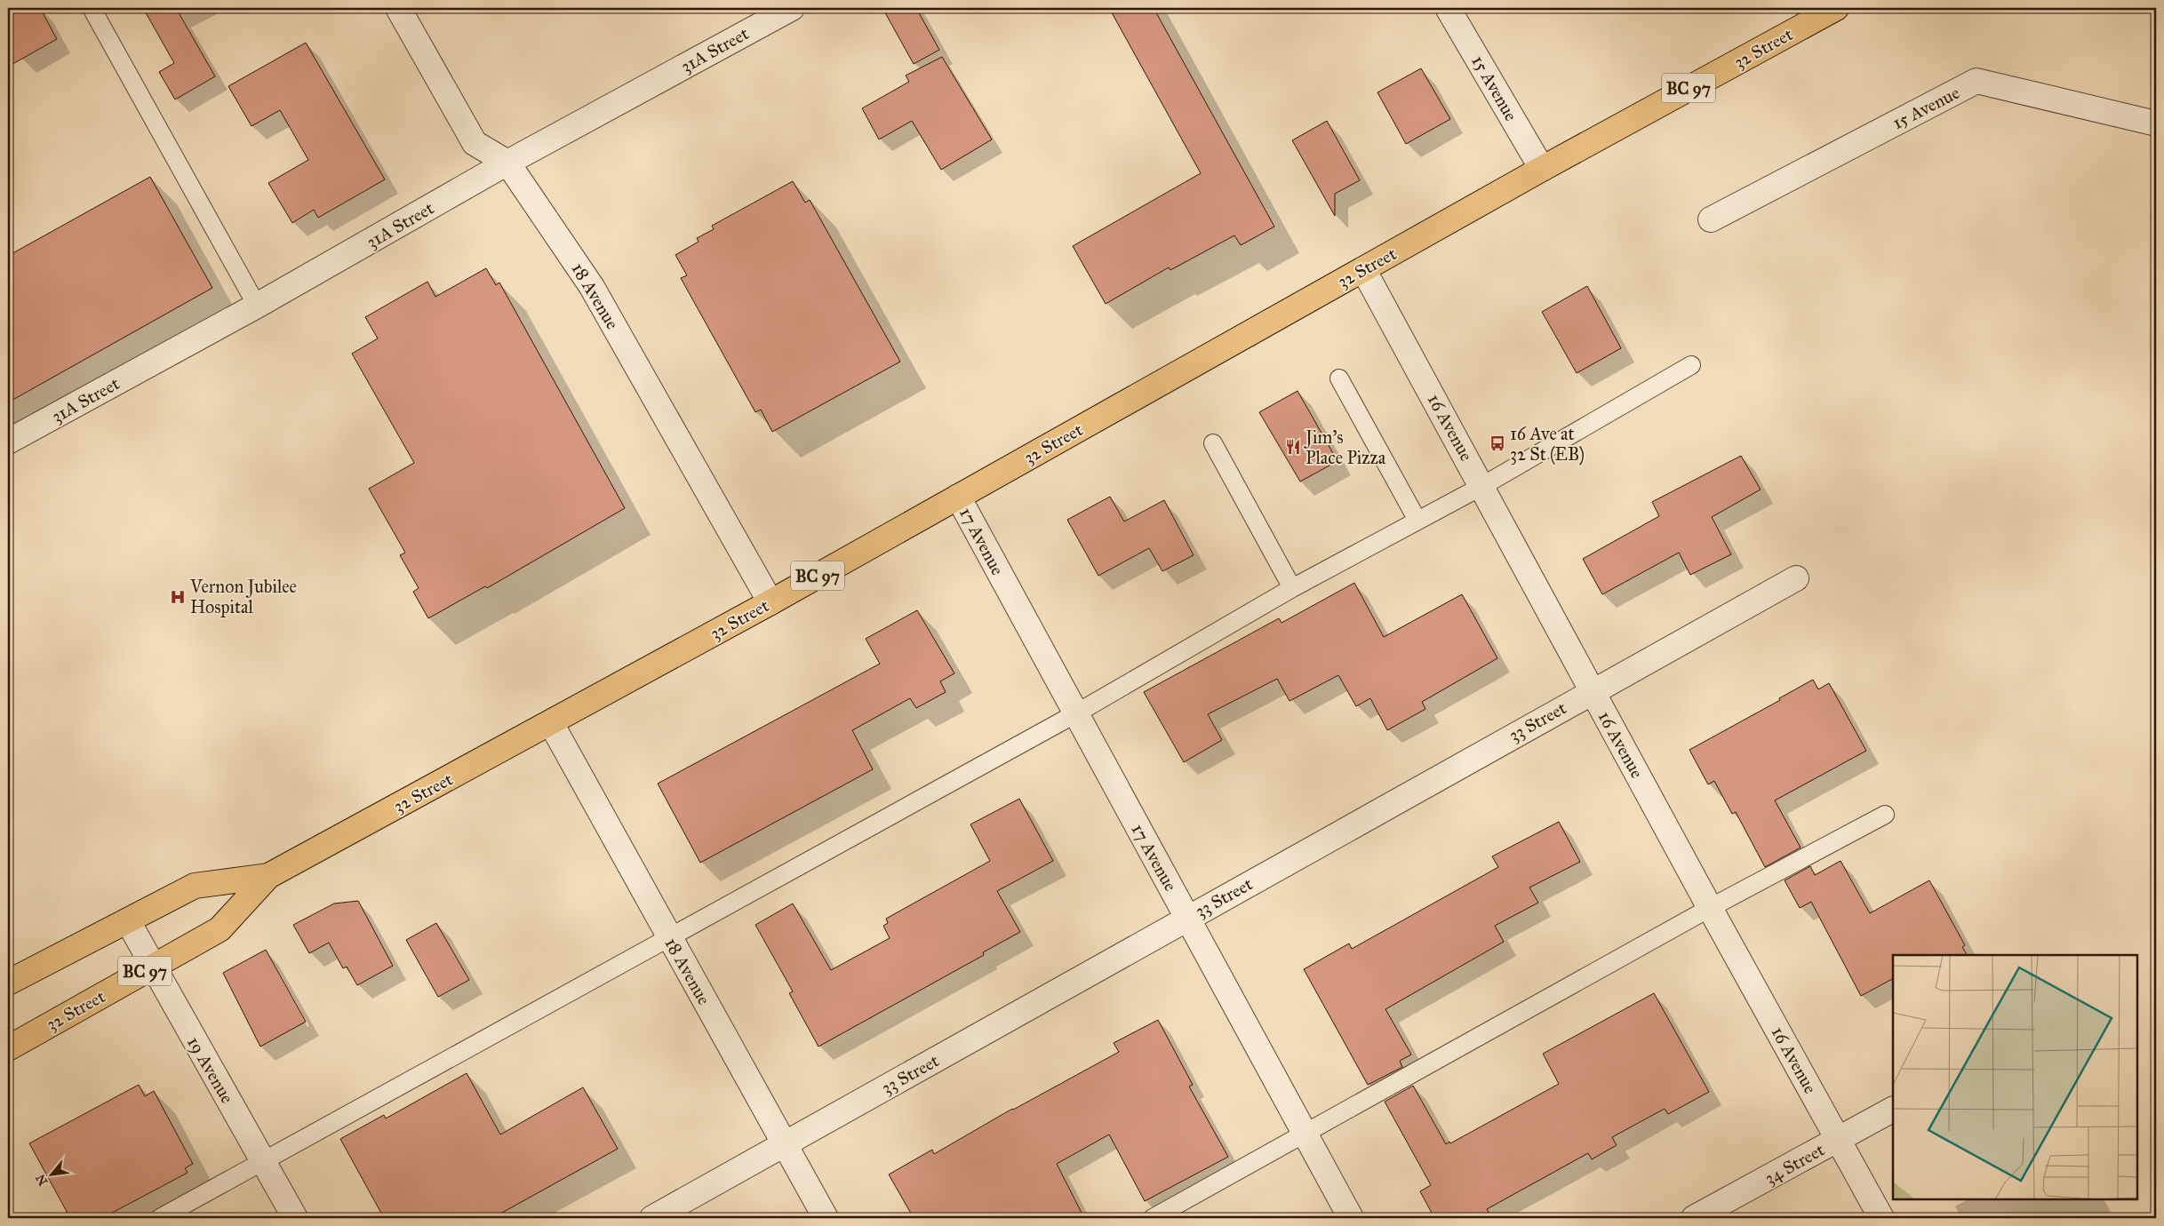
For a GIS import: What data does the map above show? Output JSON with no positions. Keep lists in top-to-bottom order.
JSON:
{
  "streets": {
    "highway": ["32 Street", "BC 97"],
    "street": [
      "31A Street",
      "15 Avenue",
      "18 Avenue",
      "16 Avenue",
      "17 Avenue",
      "33 Street",
      "19 Avenue",
      "34 Street"
    ]
  },
  "crossings": [
    ["32 Street", "15 Avenue"],
    ["32 Street", "18 Avenue"],
    ["32 Street", "16 Avenue"],
    ["32 Street", "17 Avenue"],
    ["32 Street", "19 Avenue"],
    ["31A Street", "18 Avenue"],
    ["18 Avenue", "33 Street"],
    ["16 Avenue", "33 Street"],
    ["16 Avenue", "34 Street"],
    ["17 Avenue", "33 Street"]
  ],
  "places": {
    "bus stop": ["16 Ave at 32 St (EB)"],
    "restaurant": ["Jim's Place Pizza"],
    "hospital": ["Vernon Jubilee Hospital"]
  },
  "north": "bottom left"
}
